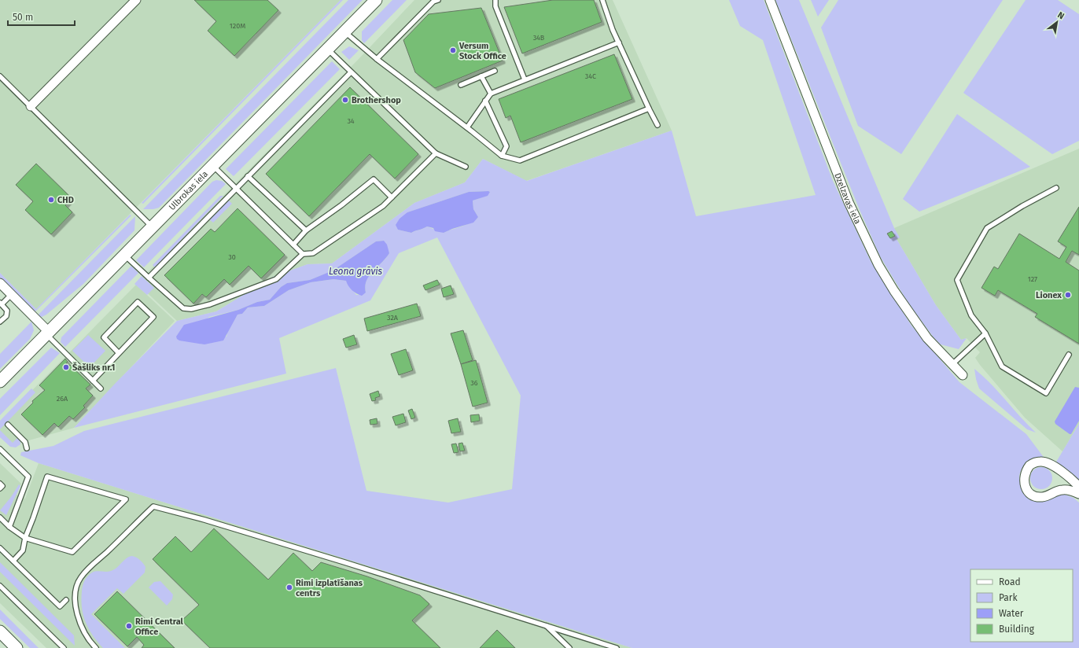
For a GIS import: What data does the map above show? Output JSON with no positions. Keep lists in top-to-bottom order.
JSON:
{
  "streets": {
    "main road": ["Ulbrokas iela"],
    "street": ["Dzelzavas iela"]
  },
  "water": ["Leona grāvis"],
  "places": [
    "Versum Stock Office",
    "Brothershop",
    "CHD",
    "Lionex",
    "Šašliks nr.1",
    "Rimi izplatīšanas centrs",
    "Rimi Central Office"
  ],
  "house_numbers": [
    "120M",
    "34B",
    "34C",
    "34",
    "30",
    "127",
    "32A",
    "36",
    "26A"
  ],
  "legend": [
    "Road",
    "Park",
    "Water",
    "Building"
  ],
  "scale_bar": "50 m",
  "north": "top right"
}
